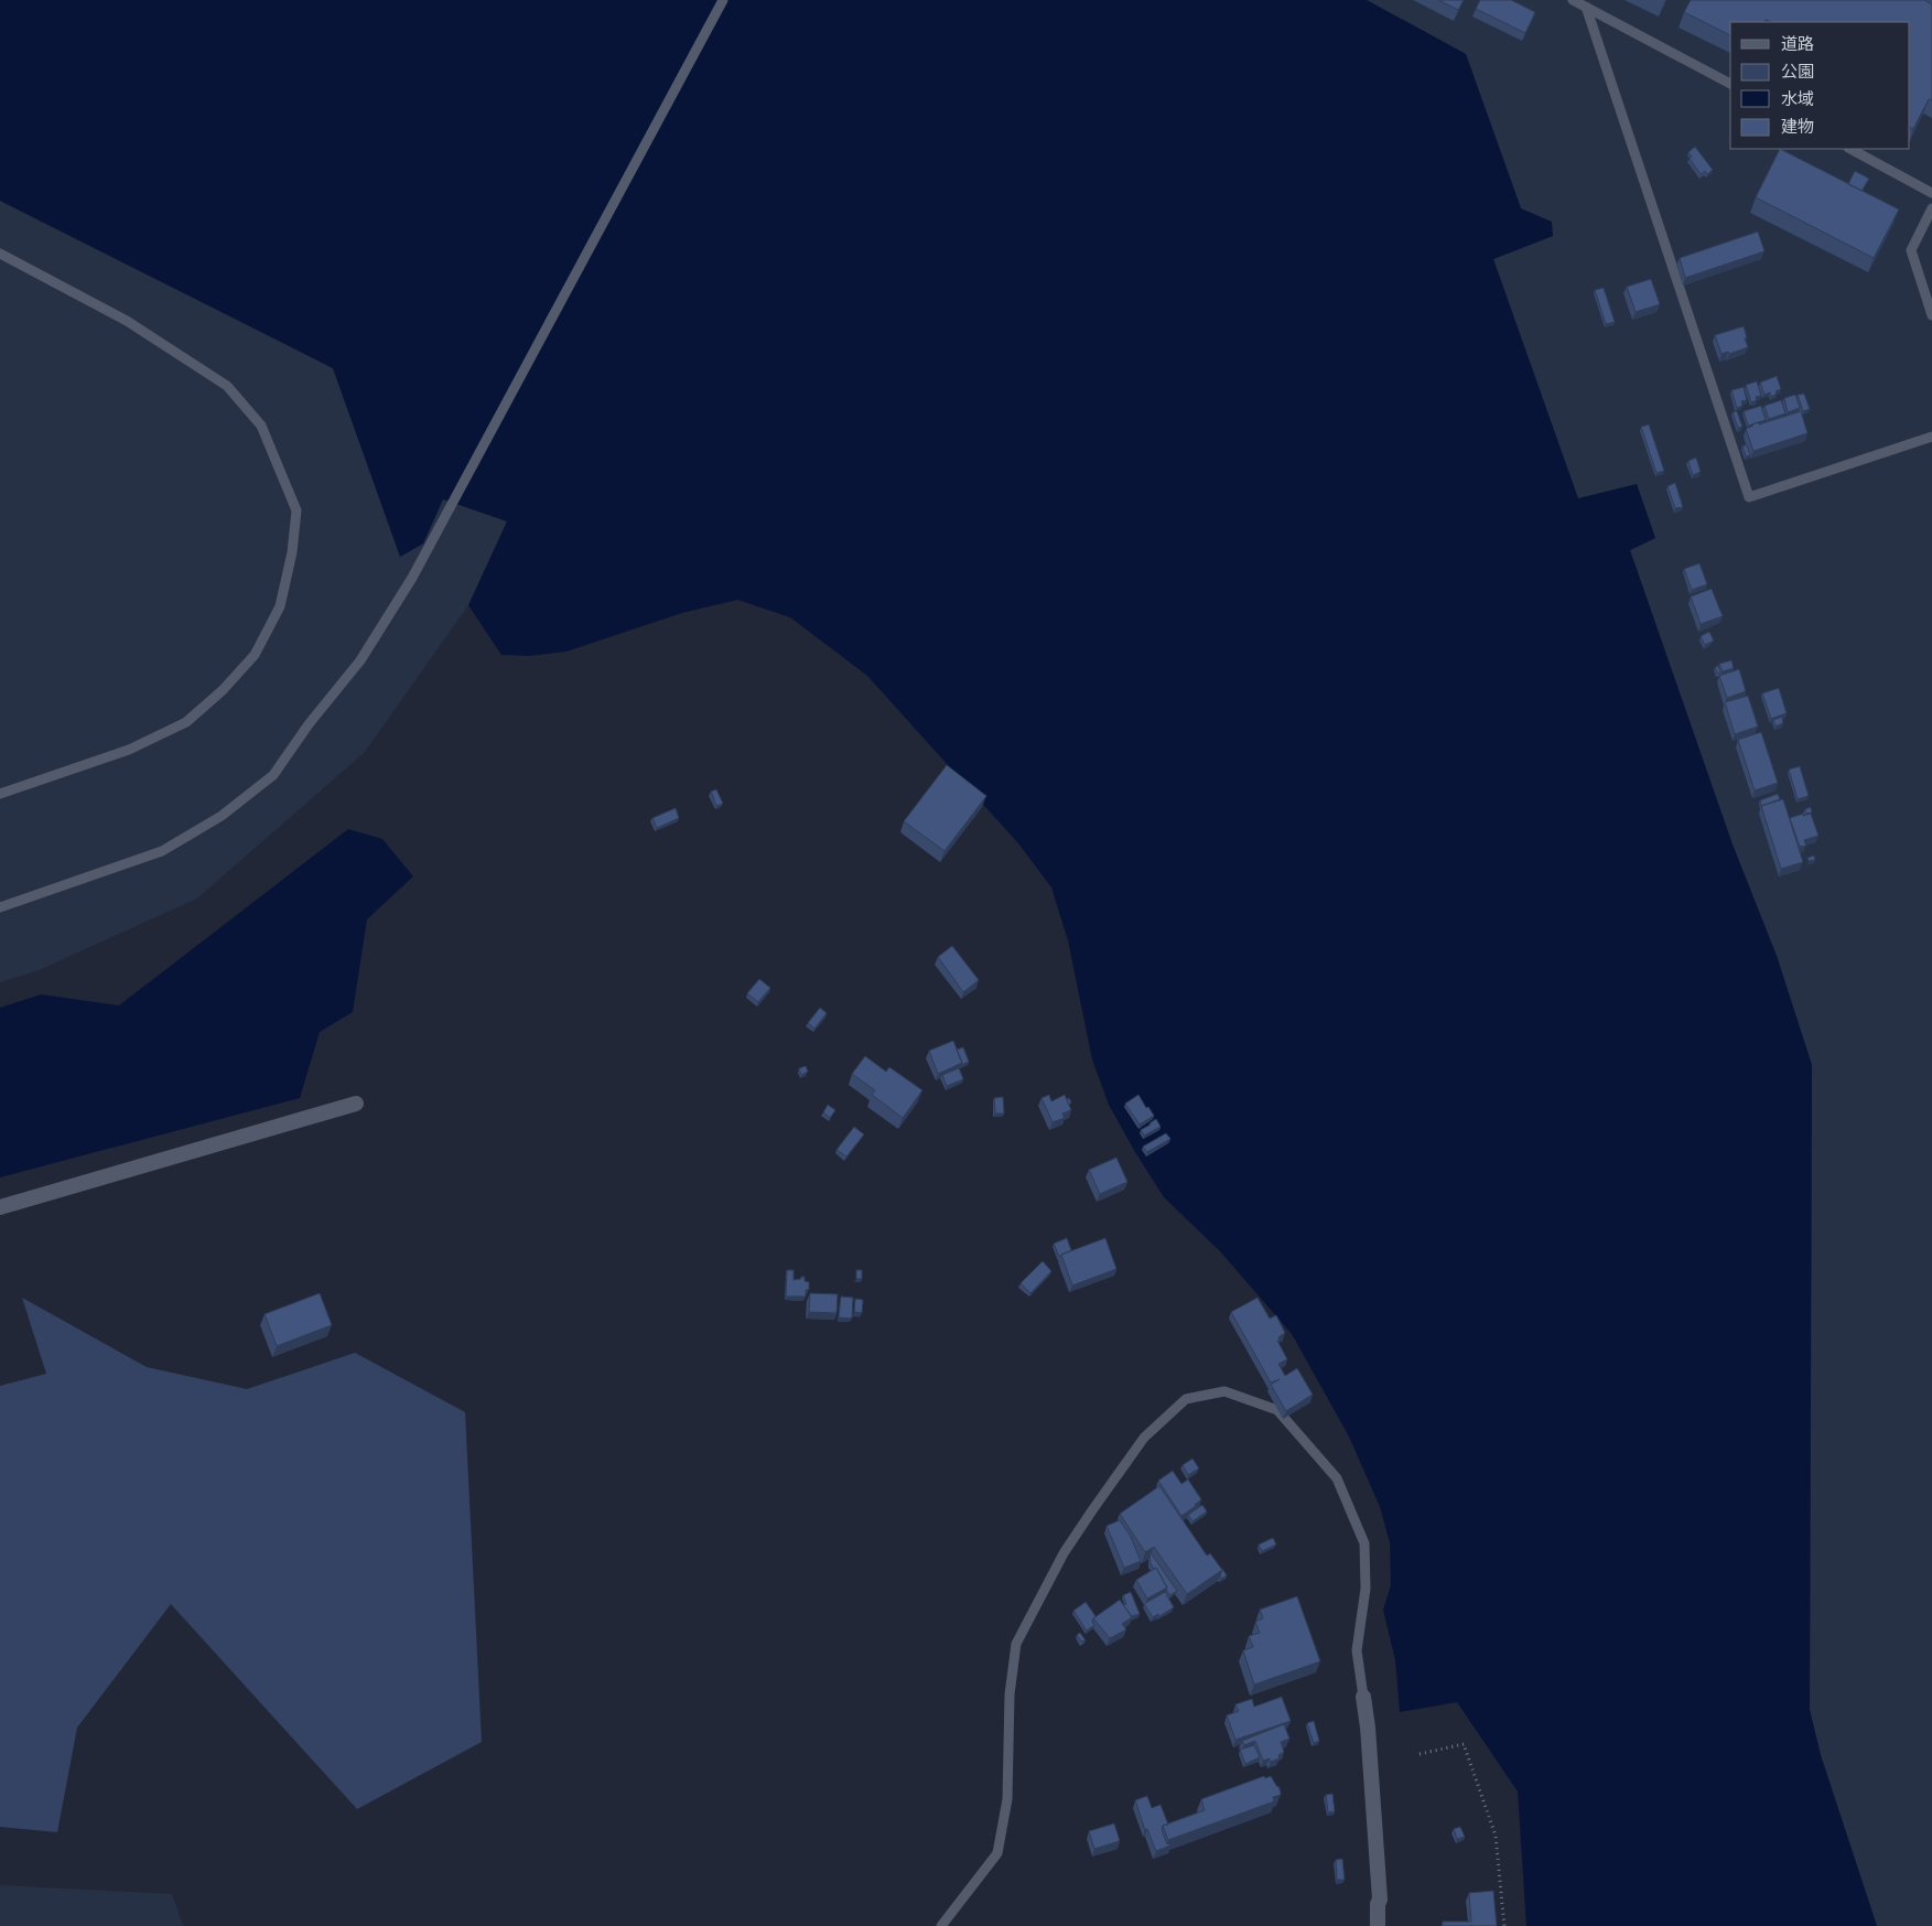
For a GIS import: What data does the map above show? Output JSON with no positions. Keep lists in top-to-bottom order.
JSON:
{
  "legend": [
    "道路",
    "公園",
    "水域",
    "建物"
  ]
}
